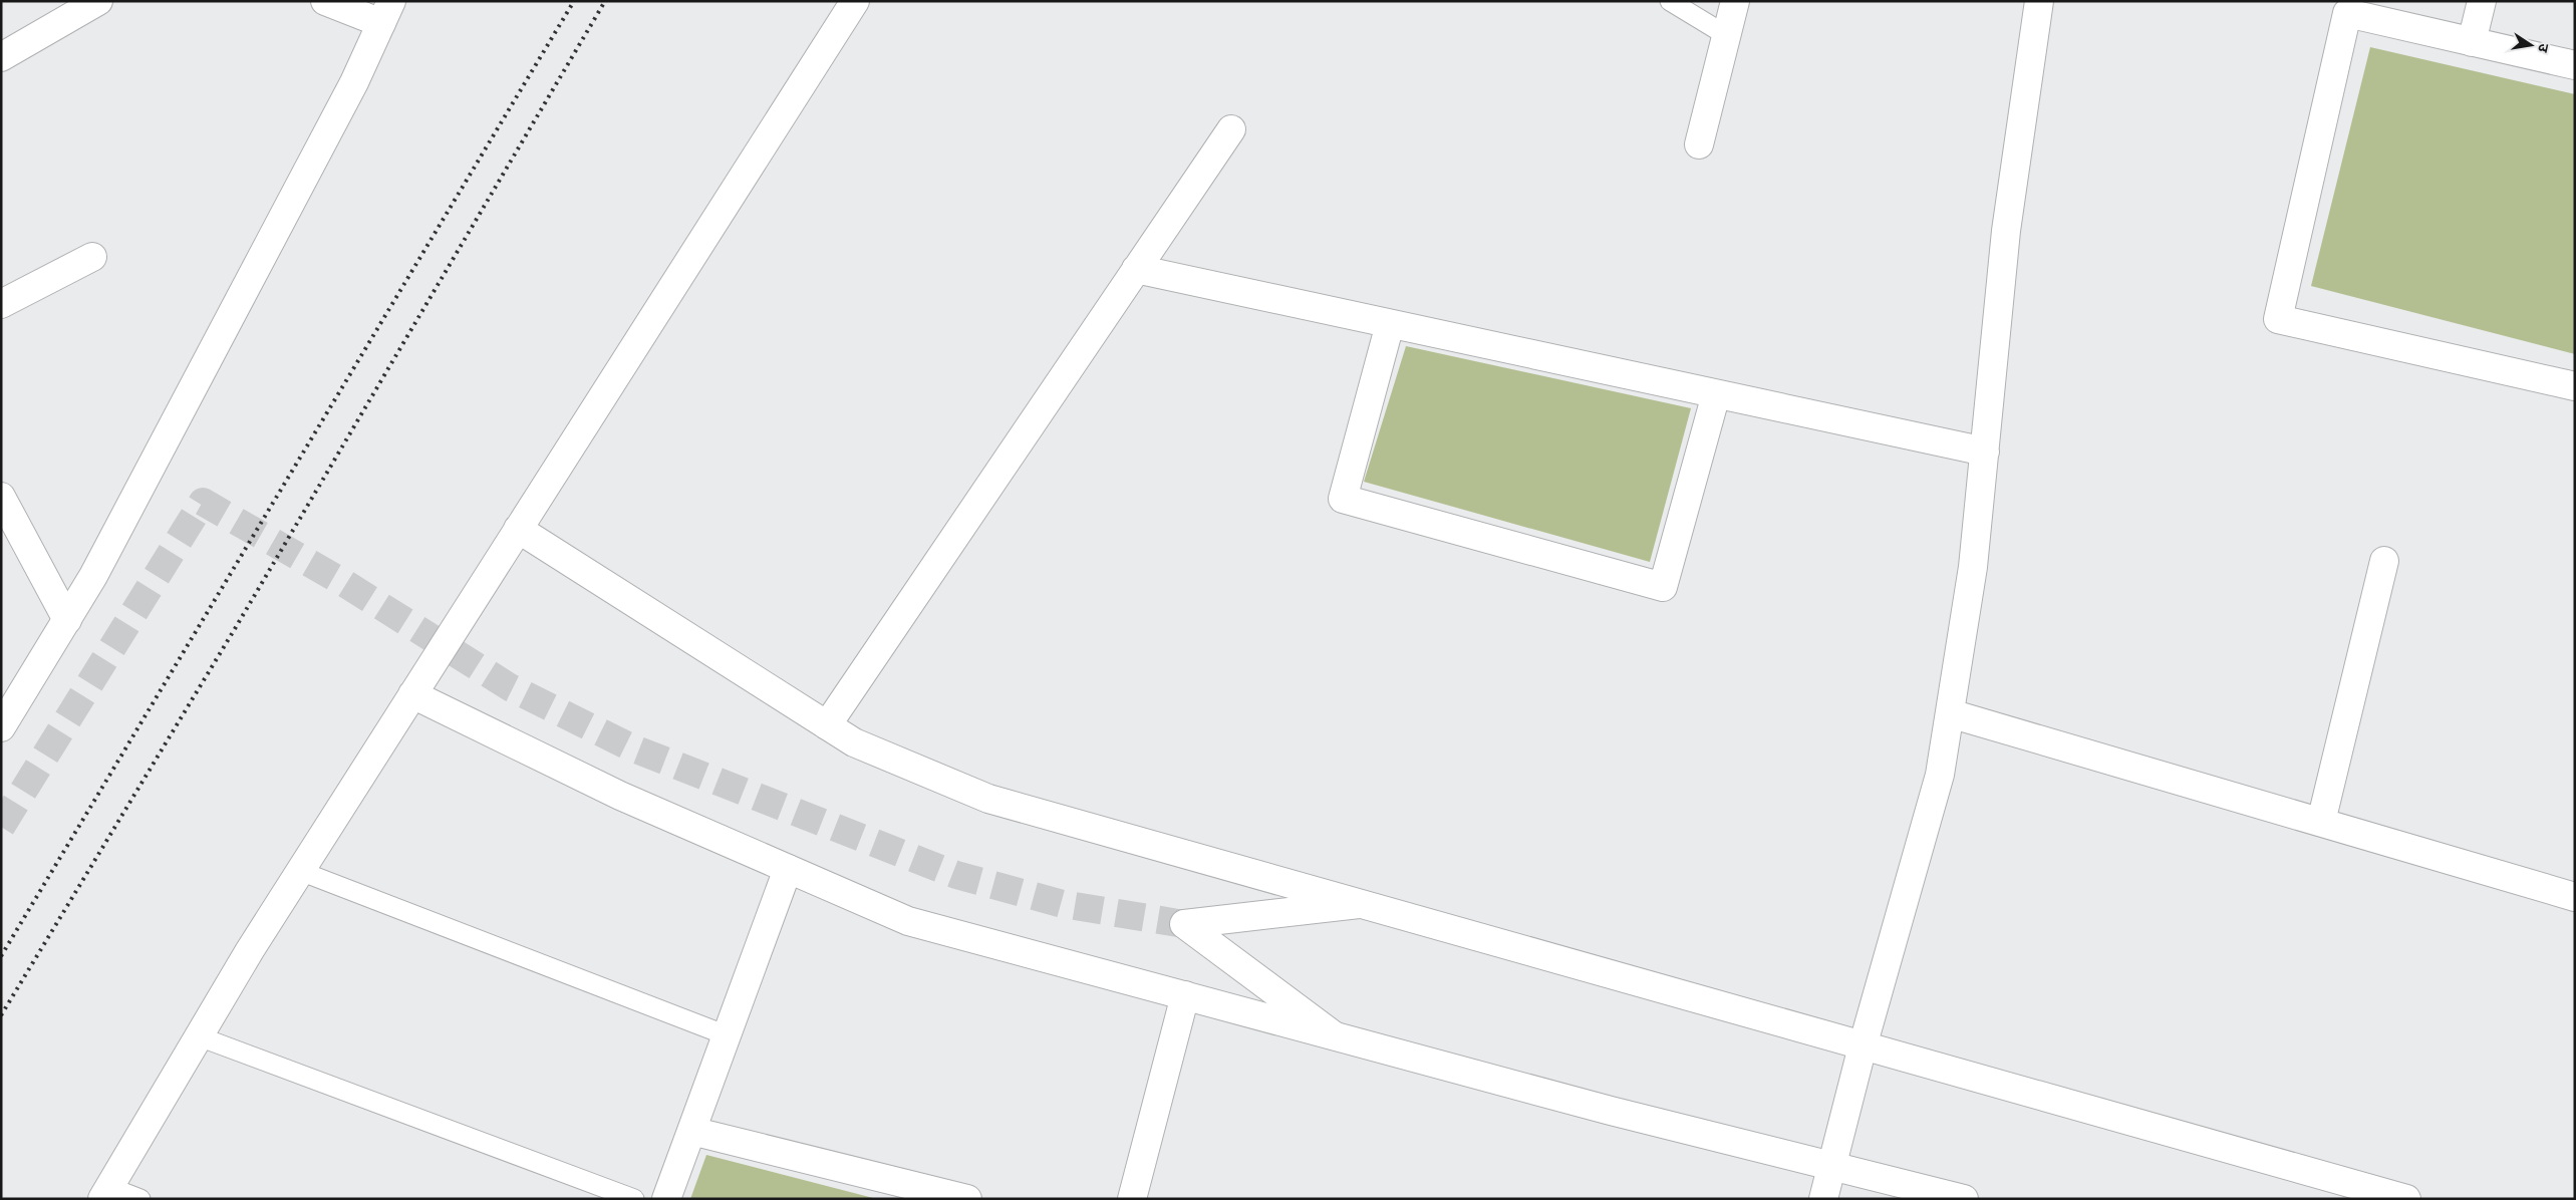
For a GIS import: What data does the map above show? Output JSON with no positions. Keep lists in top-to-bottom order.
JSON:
{
  "north": "right"
}
